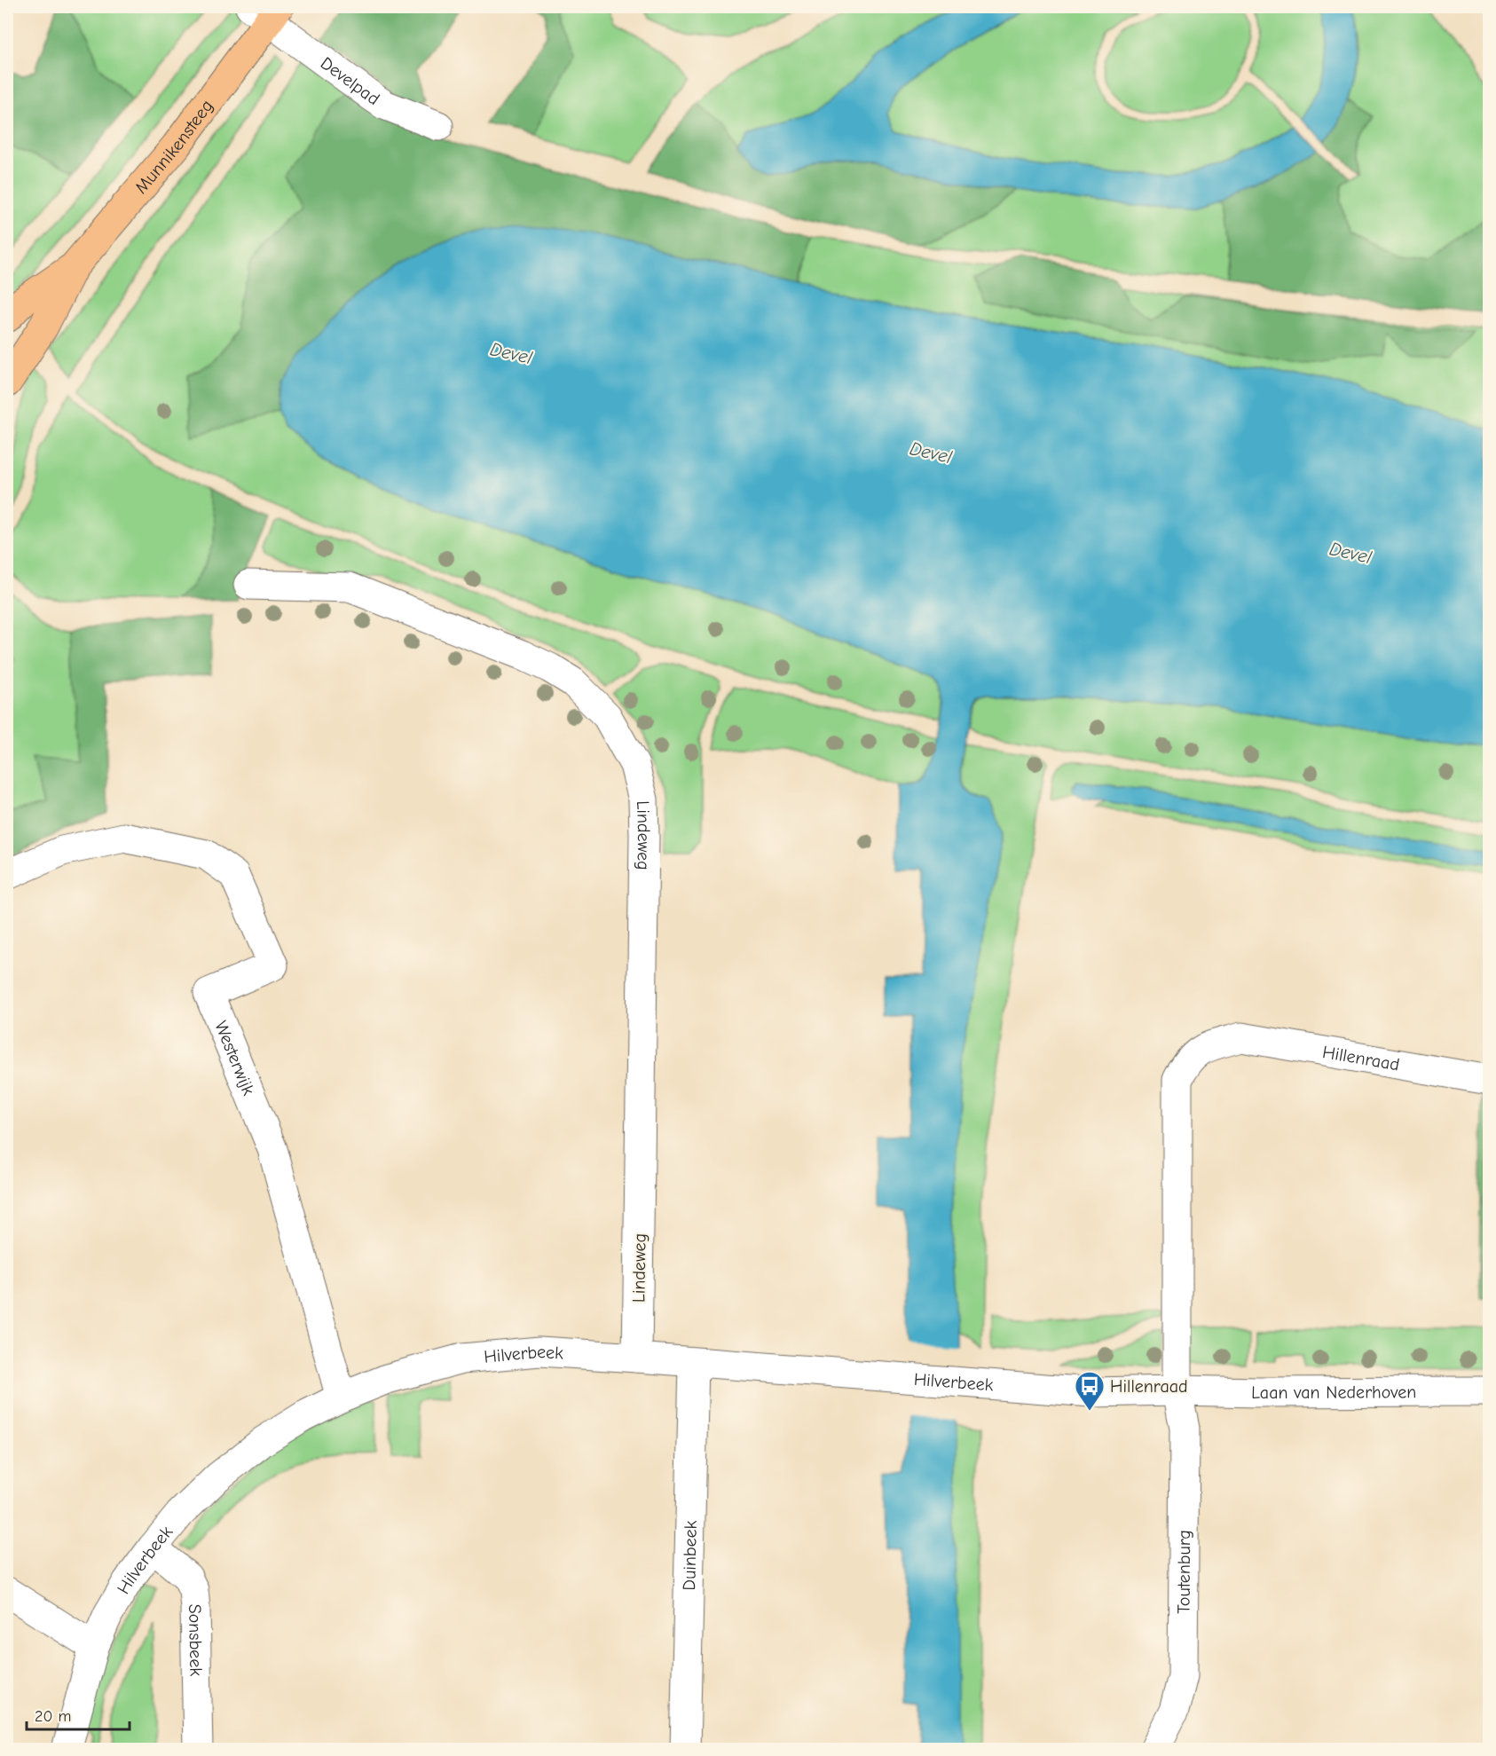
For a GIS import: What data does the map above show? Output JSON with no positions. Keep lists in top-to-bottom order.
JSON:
{
  "streets": {
    "main road": ["Munnikensteeg"],
    "street": [
      "Develpad",
      "Lindeweg",
      "Westerwijk",
      "Hillenraad",
      "Hilverbeek",
      "Laan van Nederhoven",
      "Duinbeek",
      "Toutenburg",
      "Sonsbeek"
    ]
  },
  "crossings": [
    ["Develpad", "Munnikensteeg"],
    ["Lindeweg", "Hilverbeek"],
    ["Westerwijk", "Hilverbeek"],
    ["Hillenraad", "Hilverbeek"],
    ["Hillenraad", "Laan van Nederhoven"],
    ["Hillenraad", "Toutenburg"],
    ["Hilverbeek", "Laan van Nederhoven"],
    ["Hilverbeek", "Duinbeek"],
    ["Hilverbeek", "Toutenburg"],
    ["Hilverbeek", "Sonsbeek"],
    ["Laan van Nederhoven", "Toutenburg"]
  ],
  "water": ["Devel"],
  "places": {
    "bus stop": ["Hillenraad"]
  },
  "scale_bar": "20 m"
}
